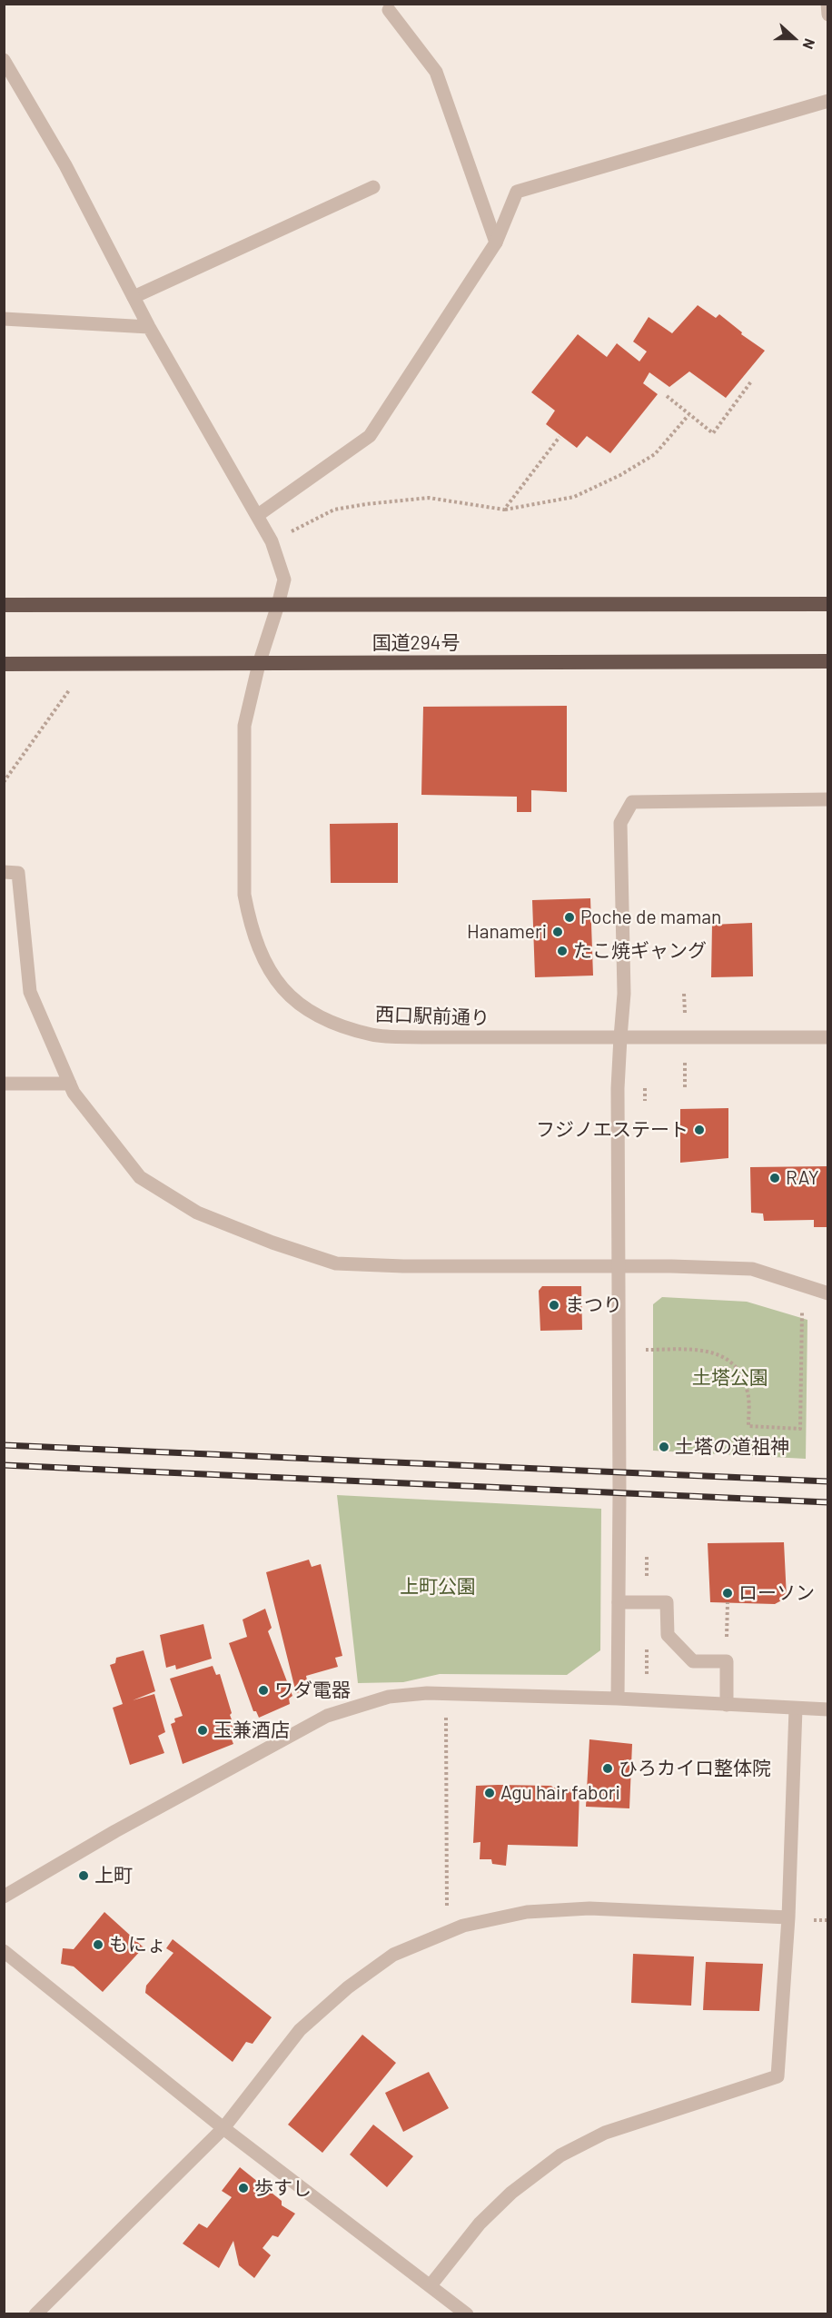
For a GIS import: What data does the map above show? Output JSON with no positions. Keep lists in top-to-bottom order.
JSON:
{
  "streets": {
    "highway": ["国道294号"],
    "street": ["西口駅前通り"]
  },
  "crossings": [
    ["国道294号", "西口駅前通り"]
  ],
  "parks": ["土塔公園", "上町公園"],
  "places": [
    "Poche de maman",
    "Hanameri",
    "たこ焼ギャング",
    "フジノエステート",
    "RAY",
    "まつり",
    "土塔の道祖神",
    "ローソン",
    "ワダ電器",
    "玉兼酒店",
    "ひろカイロ整体院",
    "Agu hair fabori",
    "上町",
    "もにょ",
    "歩すし"
  ],
  "north": "right"
}
